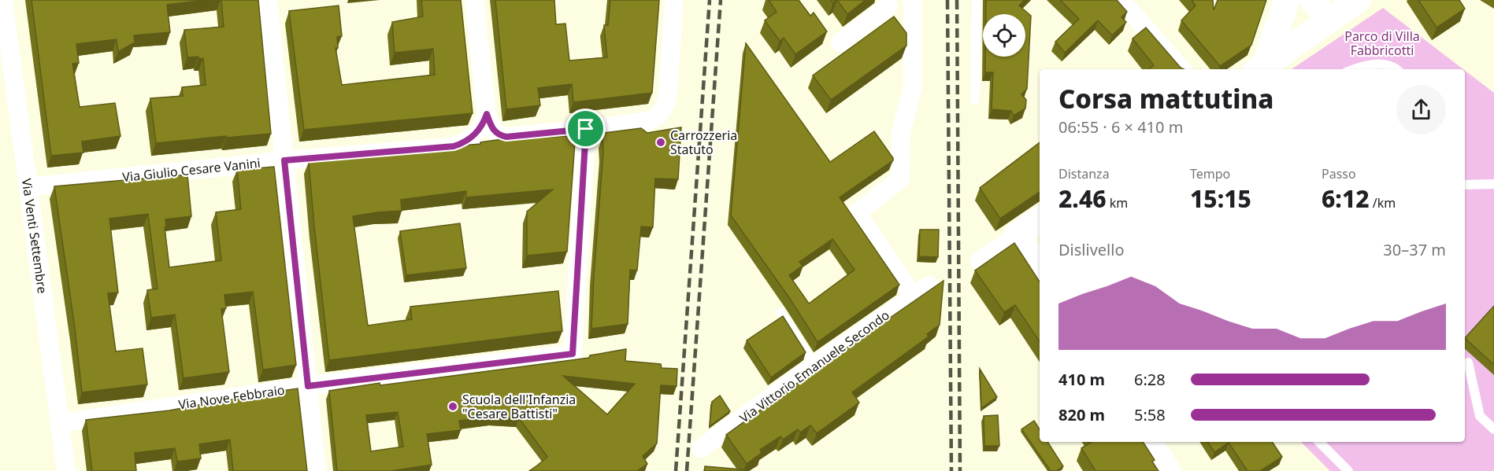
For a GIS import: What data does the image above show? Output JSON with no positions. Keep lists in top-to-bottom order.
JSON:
{
  "streets": {
    "street": [
      "Via Giulio Cesare Vanini",
      "Via Venti Settembre",
      "Via Vittorio Emanuele Secondo",
      "Via Nove Febbraio"
    ]
  },
  "crossings": [
    ["Via Giulio Cesare Vanini", "Via Venti Settembre"],
    ["Via Venti Settembre", "Via Nove Febbraio"]
  ],
  "parks": ["Parco di Villa Fabbricotti"],
  "places": ["Carrozzeria Statuto", "Scuola dell'Infanzia \"Cesare Battisti\""],
  "page": {
    "heading": ["Corsa mattutina", "06:55 · 6 × 410 m"],
    "stats": [
      ["Distanza", "2.46 km"],
      ["Tempo", "15:15"],
      ["Passo", "6:12 /km"]
    ],
    "chart": ["Dislivello", "30–37 m"],
    "list": [
      {
        "name": "410 m",
        "note": "6:28"
      },
      {
        "name": "820 m",
        "note": "5:58"
      }
    ]
  }
}
